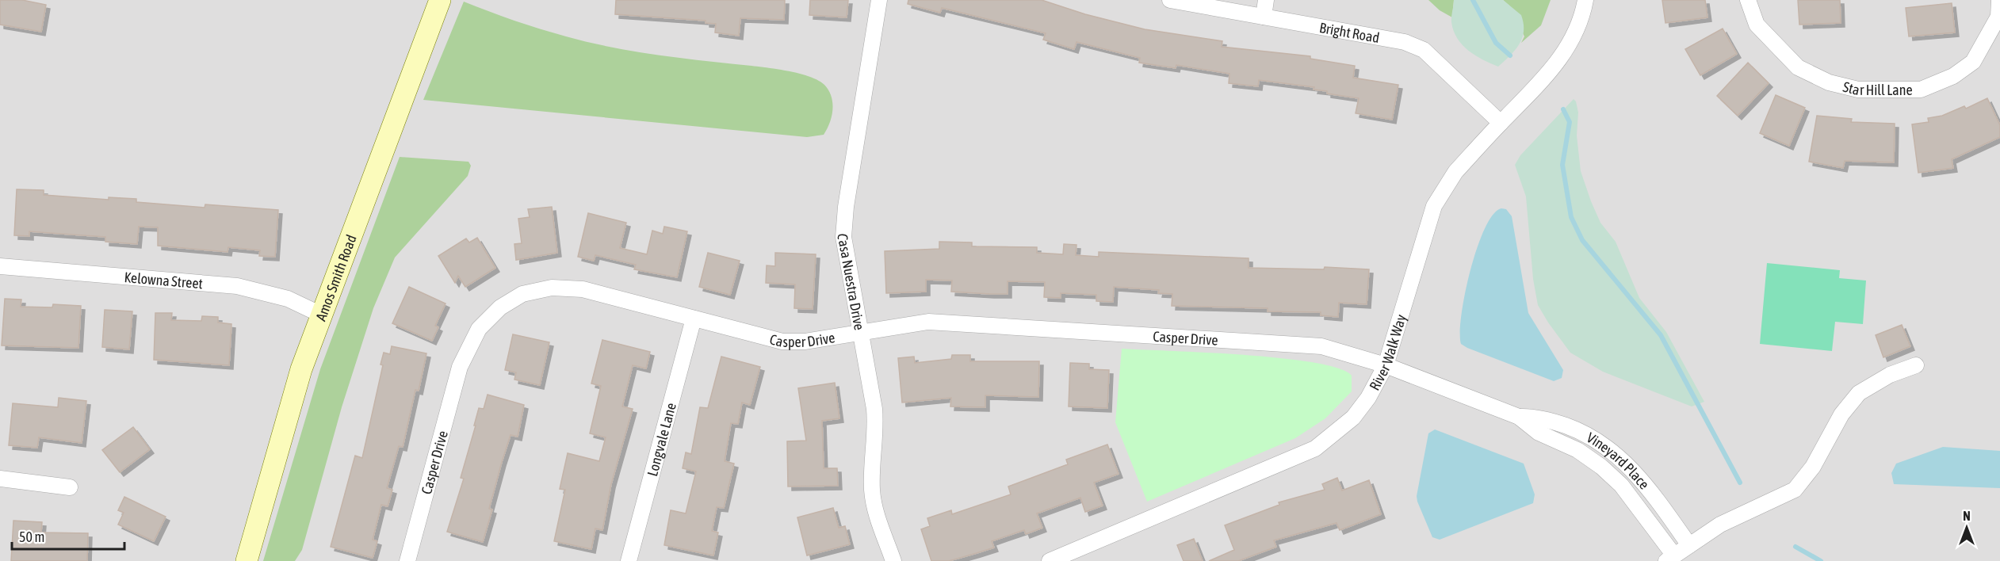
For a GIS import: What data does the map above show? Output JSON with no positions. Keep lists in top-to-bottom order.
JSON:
{
  "streets": {
    "street": [
      "Bright Road",
      "Star Hill Lane",
      "Amos Smith Road",
      "Kelowna Street",
      "Casa Nuestra Drive",
      "Casper Drive",
      "River Walk Way",
      "Longvale Lane",
      "Vineyard Place"
    ]
  },
  "crossings": [
    ["Bright Road", "River Walk Way"],
    ["Amos Smith Road", "Kelowna Street"],
    ["Casa Nuestra Drive", "Casper Drive"],
    ["Casper Drive", "River Walk Way"],
    ["Casper Drive", "Longvale Lane"],
    ["Casper Drive", "Vineyard Place"],
    ["River Walk Way", "Vineyard Place"]
  ],
  "scale_bar": "50 m",
  "north": "top"
}
